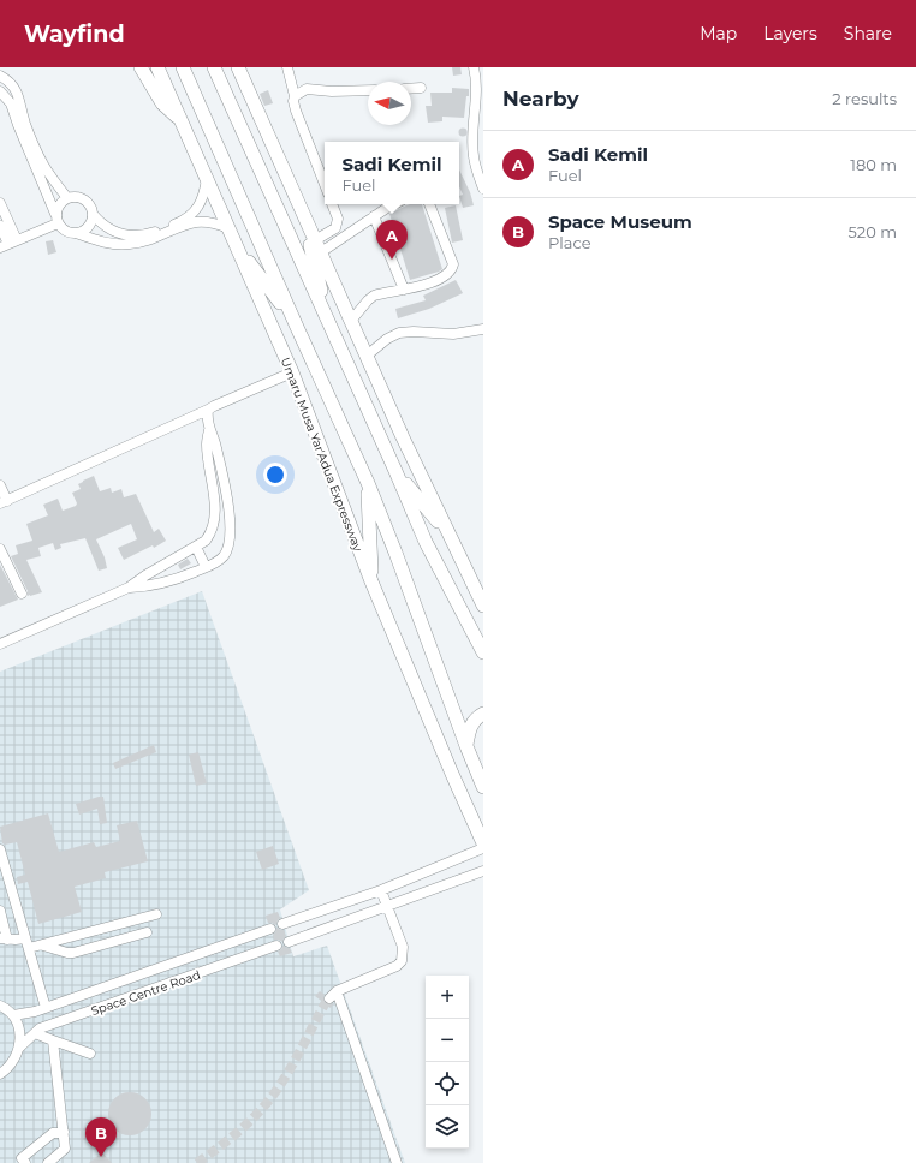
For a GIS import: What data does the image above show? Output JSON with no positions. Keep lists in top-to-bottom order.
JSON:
{
  "streets": {
    "highway": ["Umaru Musa Yar'Adua Expressway"],
    "street": ["Space Centre Road"]
  },
  "north": "left",
  "page": {
    "header": "Wayfind",
    "nav": ["Map", "Layers", "Share"],
    "heading": ["Nearby", "2 results"],
    "list": [
      {
        "mark": "A",
        "name": "Sadi Kemil",
        "note": "Fuel",
        "value": "180 m"
      },
      {
        "mark": "B",
        "name": "Space Museum",
        "note": "Place",
        "value": "520 m"
      }
    ],
    "popup": ["Sadi Kemil", "Fuel"],
    "pins": ["A", "B"],
    "map_buttons": ["+", "−"]
  }
}
